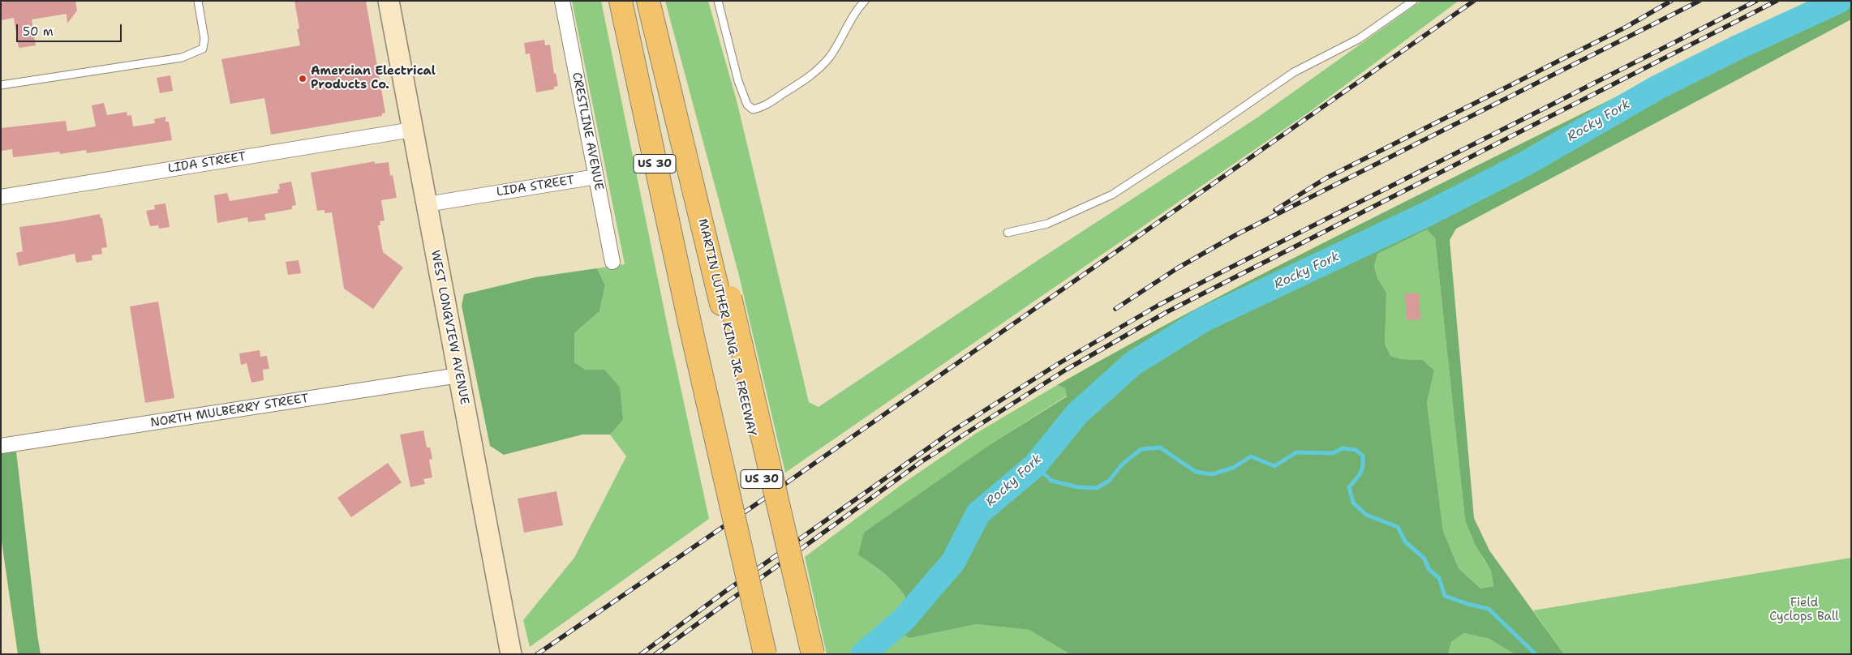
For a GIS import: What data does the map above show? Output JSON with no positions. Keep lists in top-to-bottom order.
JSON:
{
  "streets": {
    "highway": ["US 30", "MARTIN LUTHER KING JR. FREEWAY"],
    "street": [
      "CRESTLINE AVENUE",
      "LIDA STREET",
      "WEST LONGVIEW AVENUE",
      "NORTH MULBERRY STREET"
    ]
  },
  "crossings": [
    ["CRESTLINE AVENUE", "LIDA STREET"],
    ["LIDA STREET", "WEST LONGVIEW AVENUE"],
    ["WEST LONGVIEW AVENUE", "NORTH MULBERRY STREET"]
  ],
  "water": ["Rocky Fork"],
  "parks": ["Field Cyclops Ball"],
  "places": ["Amercian Electrical Products Co."],
  "scale_bar": "50 m"
}
